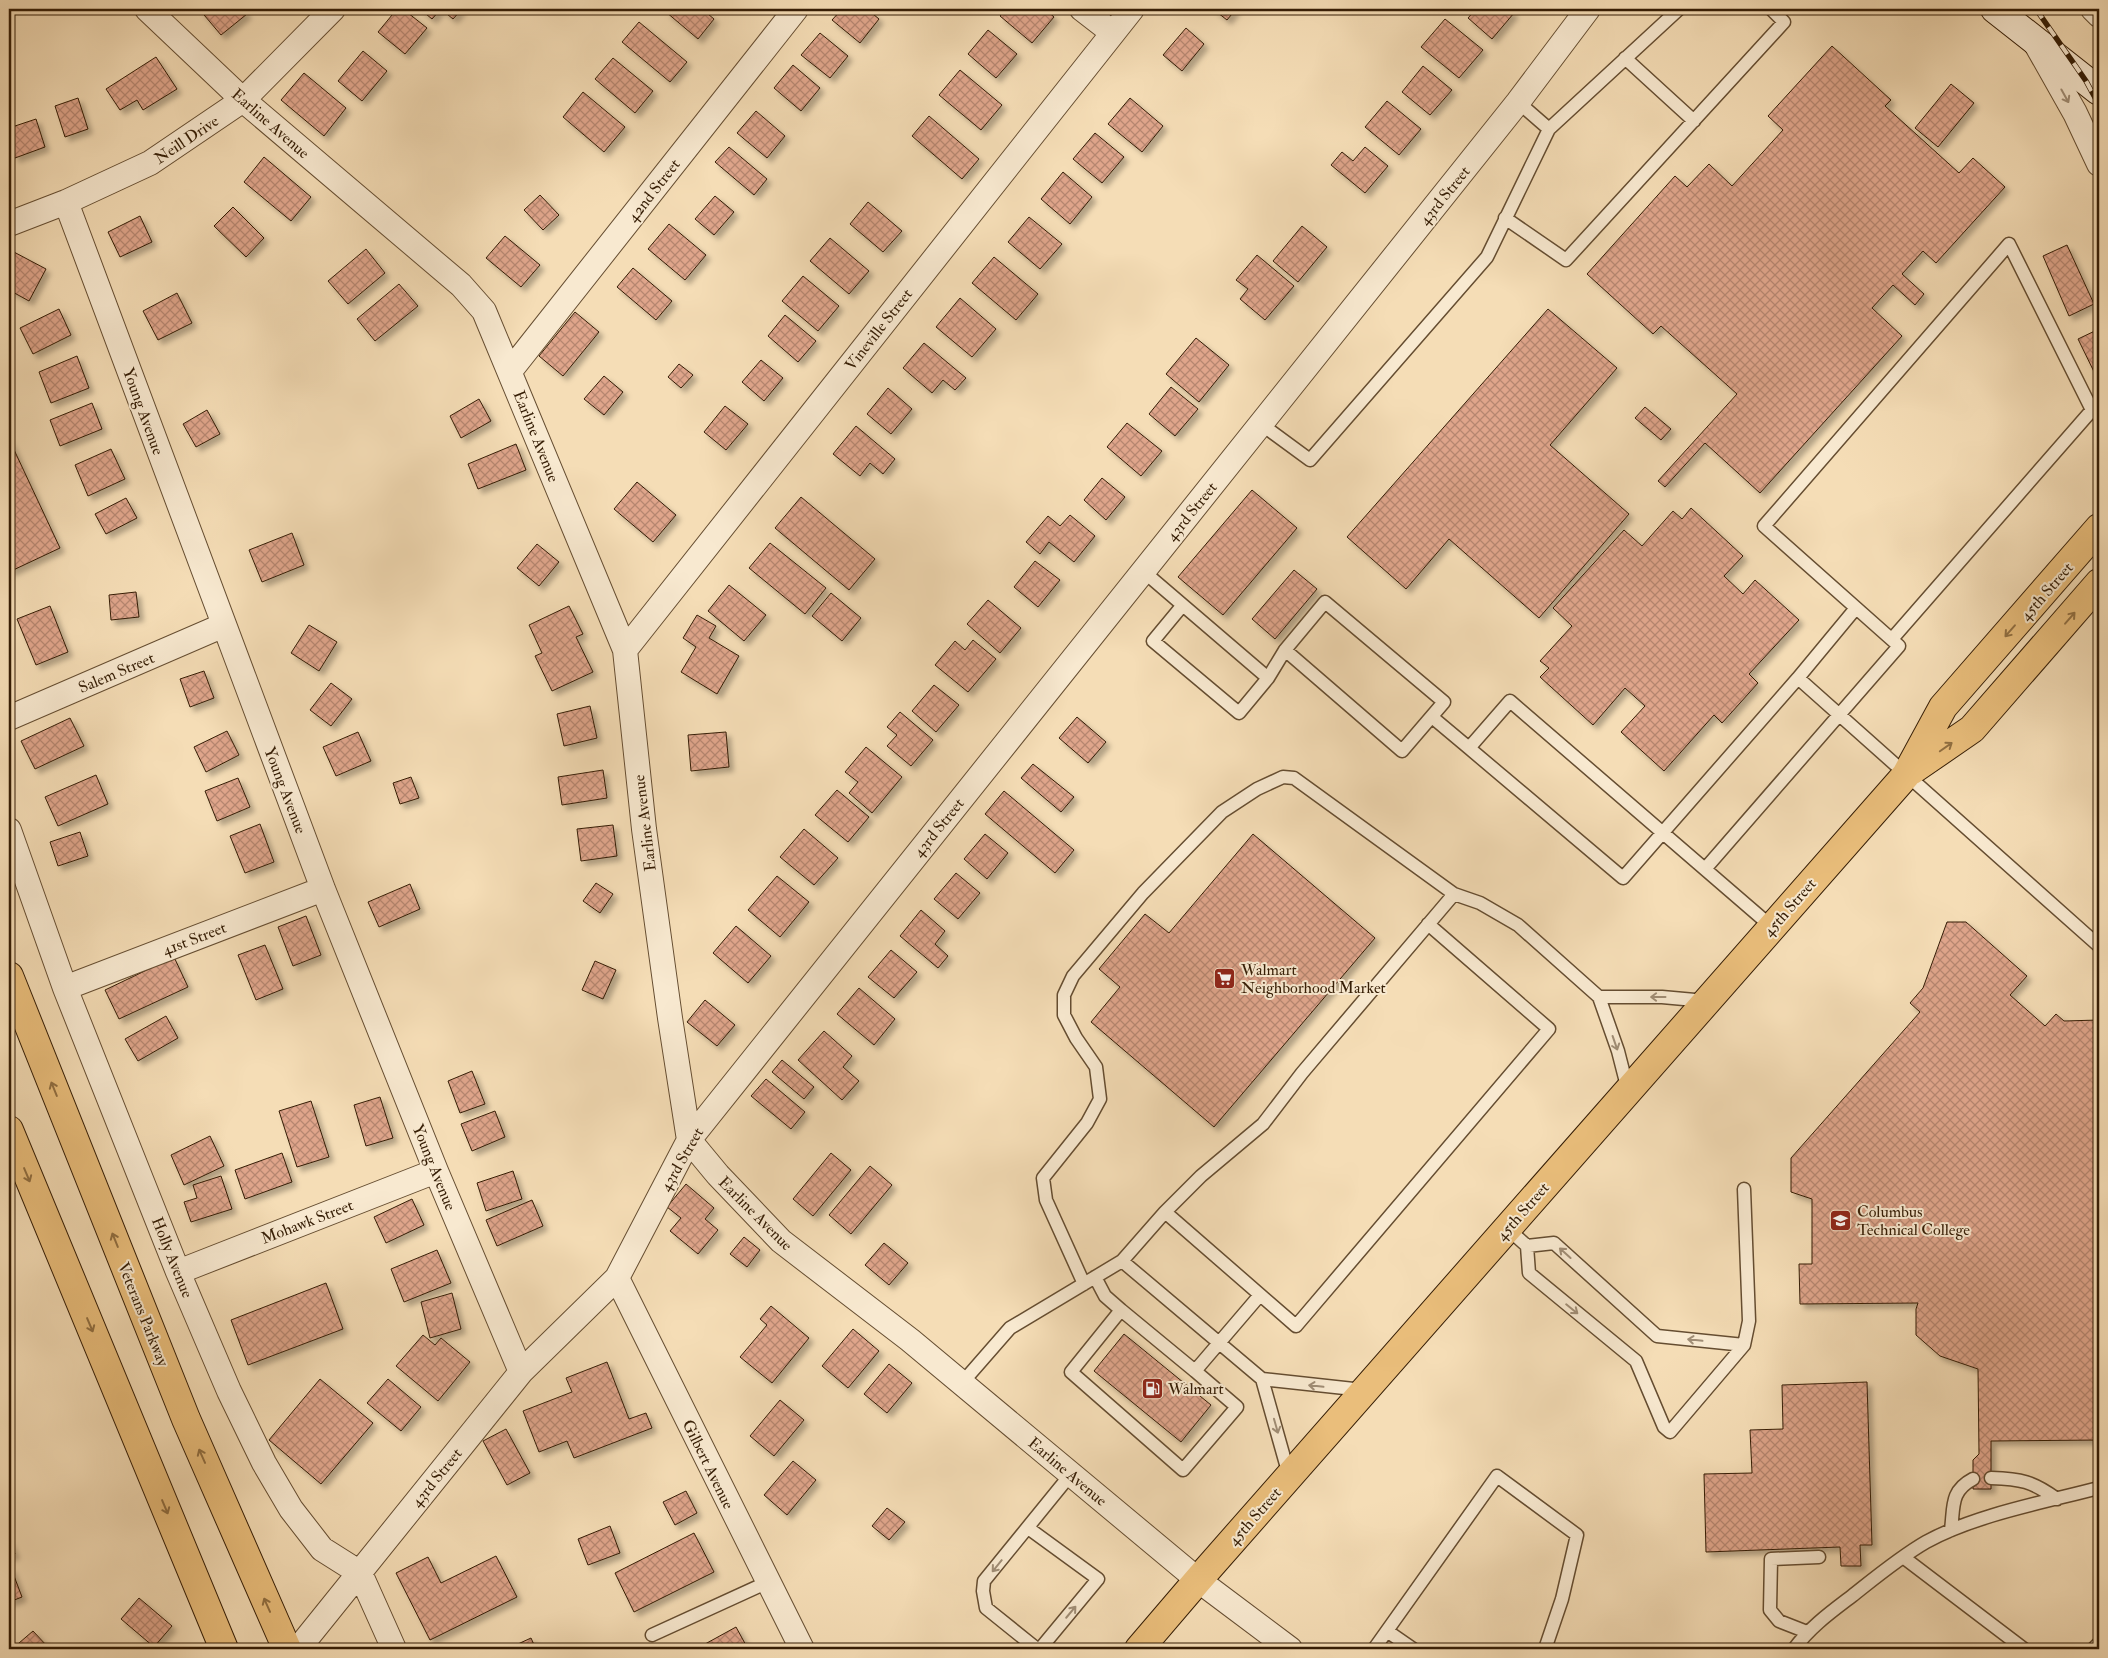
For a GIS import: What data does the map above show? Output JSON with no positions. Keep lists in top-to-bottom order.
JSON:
{
  "streets": {
    "main road": ["45th Street", "Veterans Parkway"],
    "street": [
      "Earline Avenue",
      "Neill Drive",
      "42nd Street",
      "43rd Street",
      "Vineville Street",
      "Young Avenue",
      "Salem Street",
      "41st Street",
      "Mohawk Street",
      "Holly Avenue",
      "Gilbert Avenue"
    ]
  },
  "crossings": [
    ["Earline Avenue", "Neill Drive"],
    ["Earline Avenue", "42nd Street"],
    ["Earline Avenue", "43rd Street"],
    ["Earline Avenue", "Vineville Street"],
    ["Earline Avenue", "45th Street"],
    ["Neill Drive", "Young Avenue"],
    ["43rd Street", "Young Avenue"],
    ["43rd Street", "Holly Avenue"],
    ["43rd Street", "Gilbert Avenue"],
    ["Young Avenue", "Salem Street"],
    ["Young Avenue", "41st Street"],
    ["Young Avenue", "Mohawk Street"],
    ["41st Street", "Holly Avenue"],
    ["Mohawk Street", "Holly Avenue"]
  ],
  "places": {
    "supermarket": ["Walmart Neighborhood Market"],
    "school or university": ["Columbus Technical College"],
    "fuel station": ["Walmart"]
  }
}
